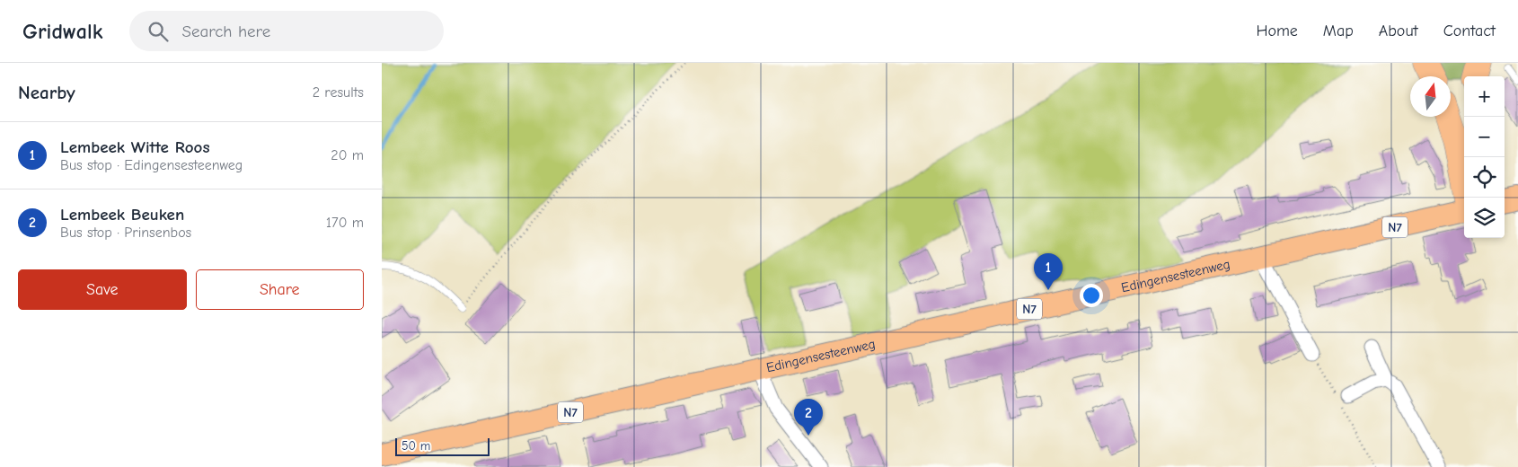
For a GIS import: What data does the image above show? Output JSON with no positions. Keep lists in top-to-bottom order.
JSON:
{
  "streets": {
    "main road": ["N7", "Edingensesteenweg"]
  },
  "scale_bar": "50 m",
  "north": "top",
  "page": {
    "header": "Gridwalk",
    "search": "Search here",
    "nav": [
      "Home",
      "Map",
      "About",
      "Contact"
    ],
    "heading": ["Nearby", "2 results"],
    "map_buttons": ["+", "−"],
    "list": [
      {
        "mark": "1",
        "name": "Lembeek Witte Roos",
        "note": "Bus stop · Edingensesteenweg",
        "value": "20 m"
      },
      {
        "mark": "2",
        "name": "Lembeek Beuken",
        "note": "Bus stop · Prinsenbos",
        "value": "170 m"
      }
    ],
    "pins": ["1", "2"],
    "buttons": ["Save", "Share"],
    "scale": "50 m"
  }
}
